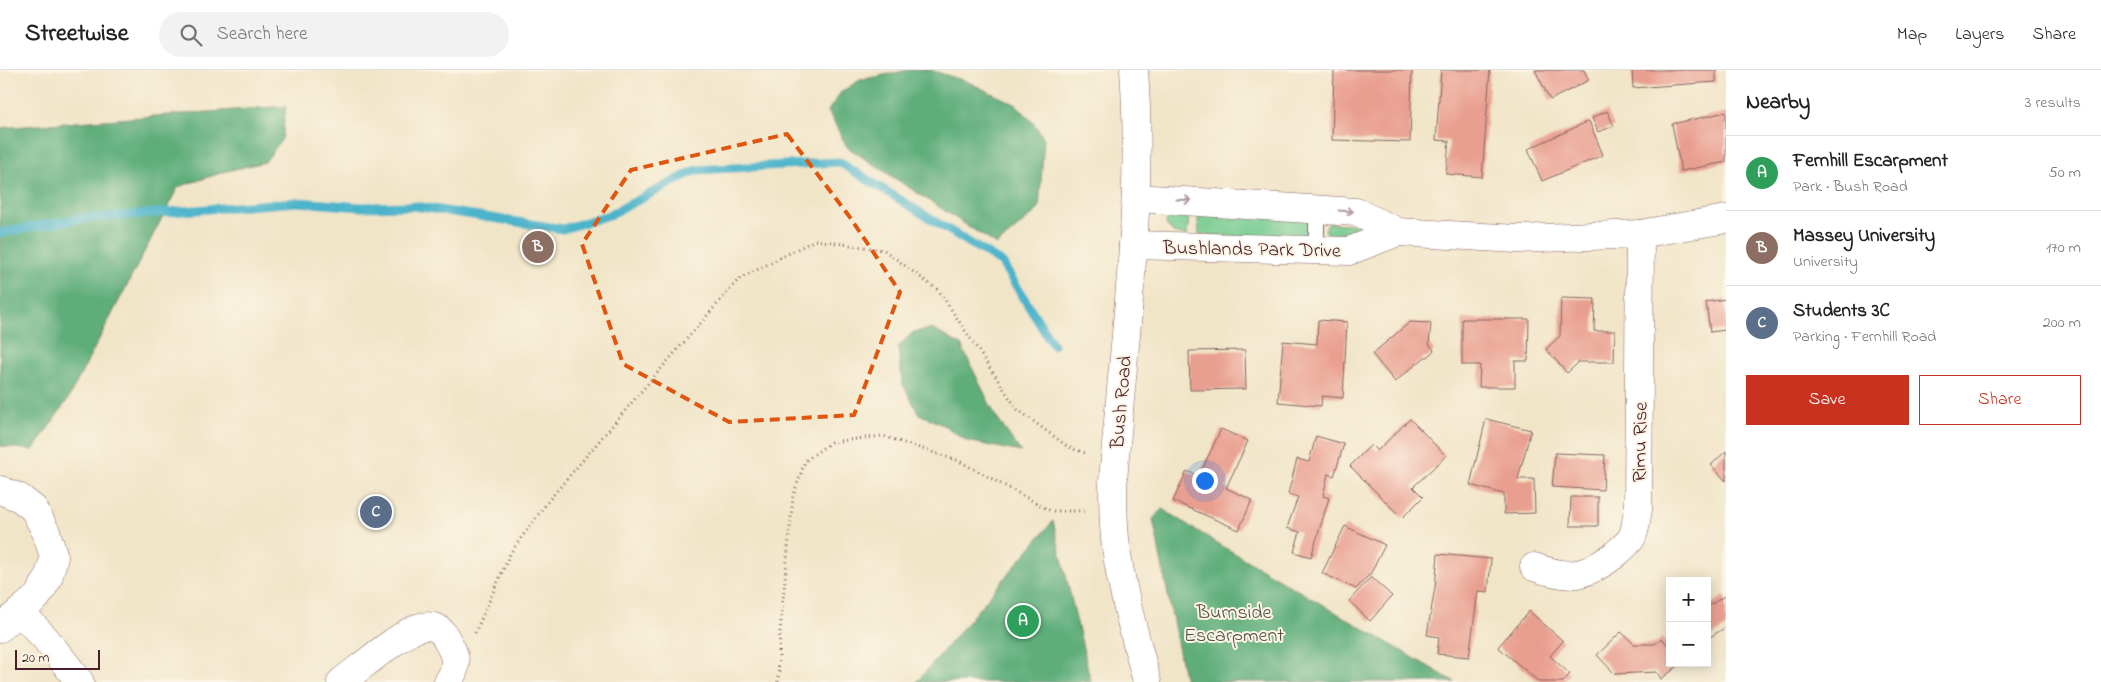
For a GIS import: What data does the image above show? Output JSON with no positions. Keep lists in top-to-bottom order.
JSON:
{
  "streets": {
    "street": ["Bushlands Park Drive", "Bush Road", "Rimu Rise"]
  },
  "crossings": [
    ["Bushlands Park Drive", "Bush Road"],
    ["Bushlands Park Drive", "Rimu Rise"]
  ],
  "parks": ["Burnside Escarpment"],
  "scale_bar": "20 m",
  "page": {
    "header": "Streetwise",
    "search": "Search here",
    "nav": ["Map", "Layers", "Share"],
    "heading": ["Nearby", "3 results"],
    "list": [
      {
        "mark": "A",
        "name": "Fernhill Escarpment",
        "note": "Park · Bush Road",
        "value": "50 m"
      },
      {
        "mark": "B",
        "name": "Massey University",
        "note": "University",
        "value": "170 m"
      },
      {
        "mark": "C",
        "name": "Students 3C",
        "note": "Parking · Fernhill Road",
        "value": "200 m"
      }
    ],
    "pins": ["B", "C", "A"],
    "buttons": ["Save", "Share"],
    "map_buttons": ["+", "−"],
    "scale": "20 m"
  }
}
